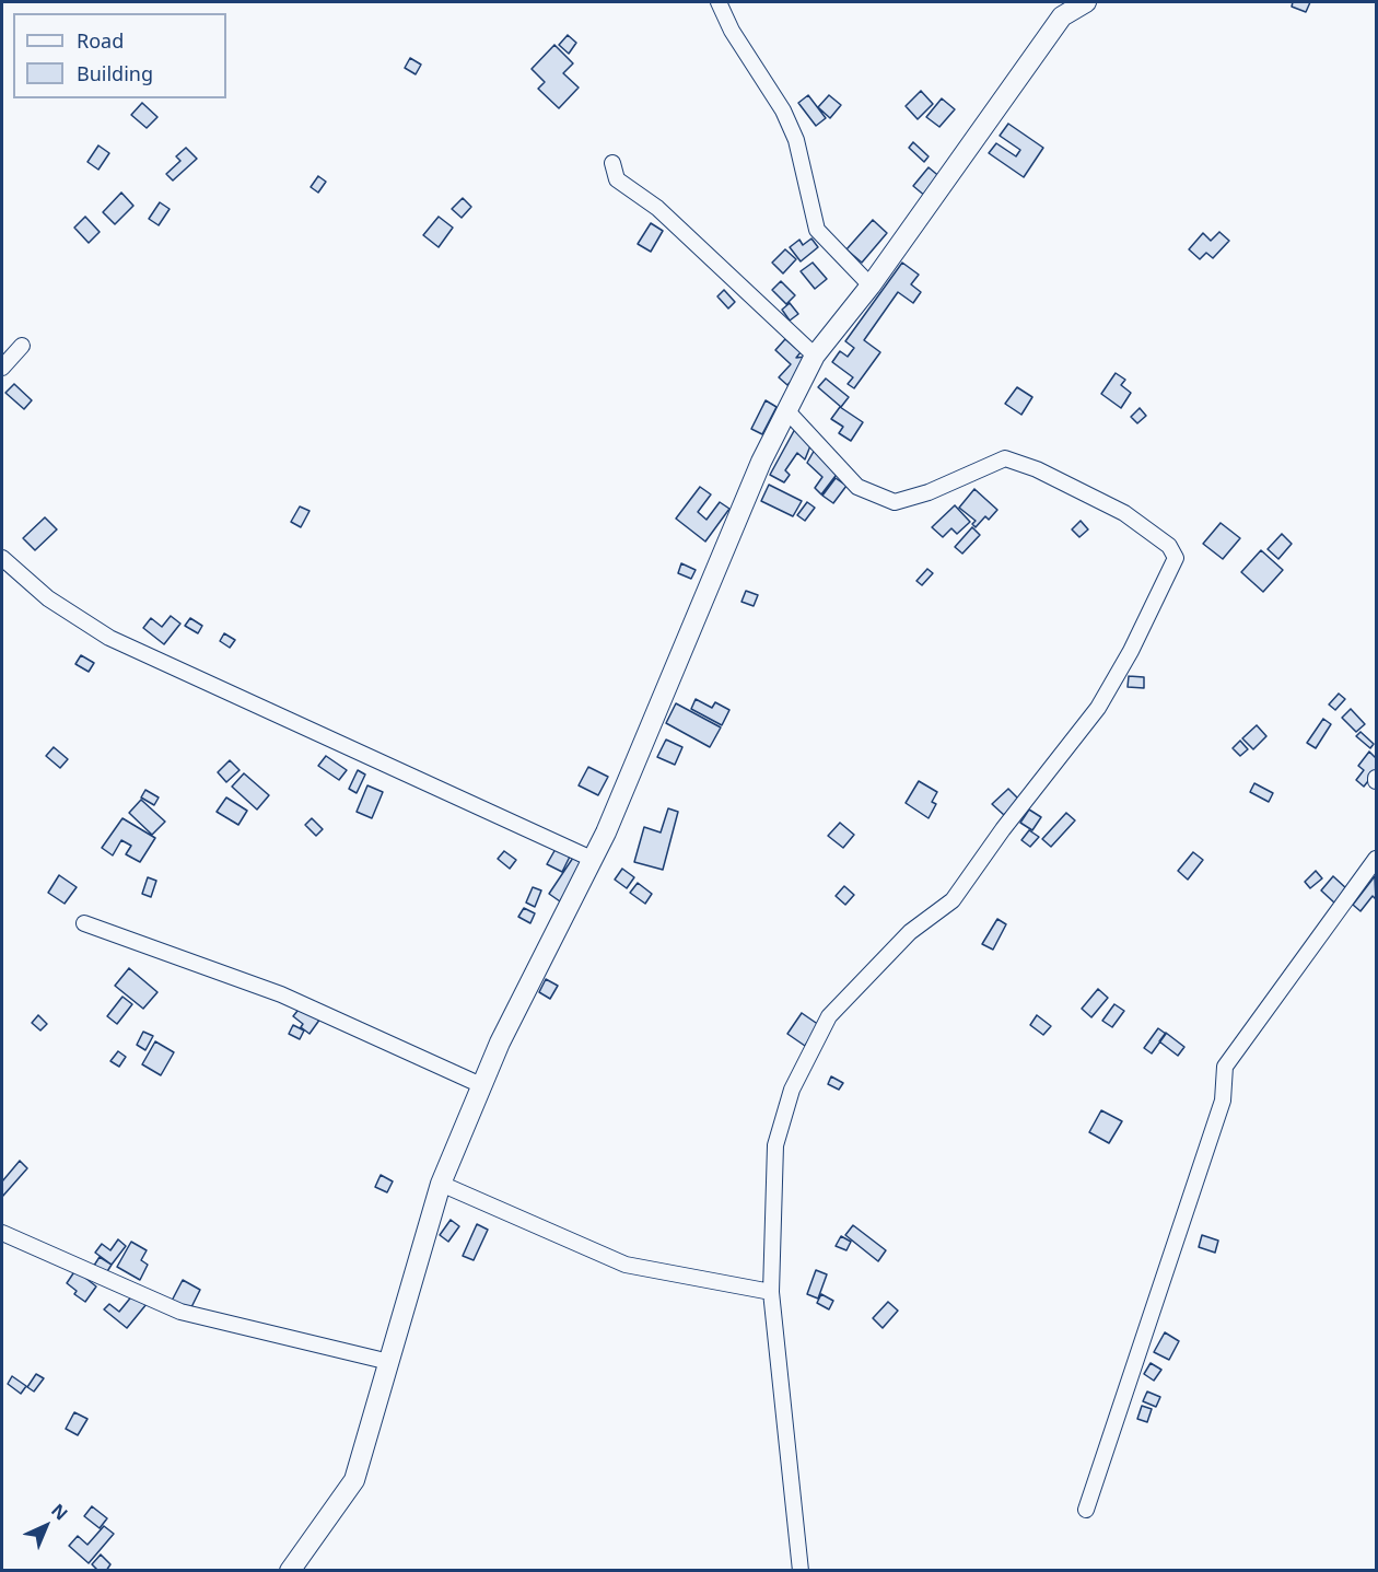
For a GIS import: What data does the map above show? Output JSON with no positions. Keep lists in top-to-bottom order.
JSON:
{
  "legend": ["Road", "Building"],
  "north": "top right"
}
